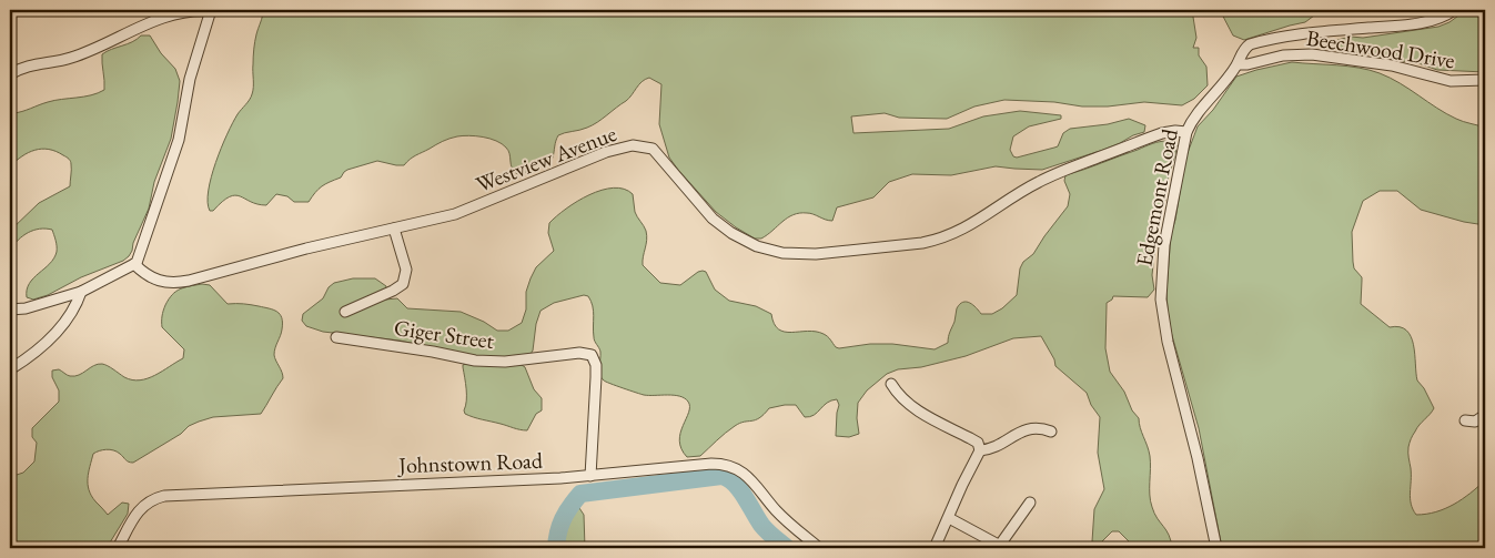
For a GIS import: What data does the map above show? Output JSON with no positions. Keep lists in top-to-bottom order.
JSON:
{
  "streets": {
    "street": [
      "Beechwood Drive",
      "Westview Avenue",
      "Edgemont Road",
      "Giger Street",
      "Johnstown Road"
    ]
  },
  "crossings": [
    ["Beechwood Drive", "Edgemont Road"],
    ["Westview Avenue", "Edgemont Road"],
    ["Giger Street", "Johnstown Road"]
  ]
}
